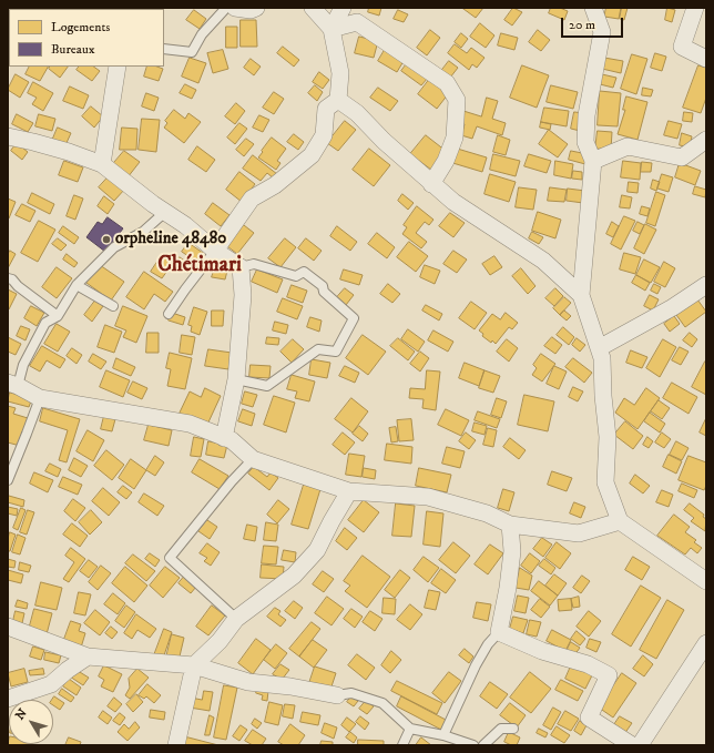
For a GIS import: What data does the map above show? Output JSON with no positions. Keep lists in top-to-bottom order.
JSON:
{
  "districts": ["Chétimari"],
  "places": ["orpheline 48480"],
  "legend": ["Logements", "Bureaux"],
  "scale_bar": "20 m",
  "north": "top left"
}
